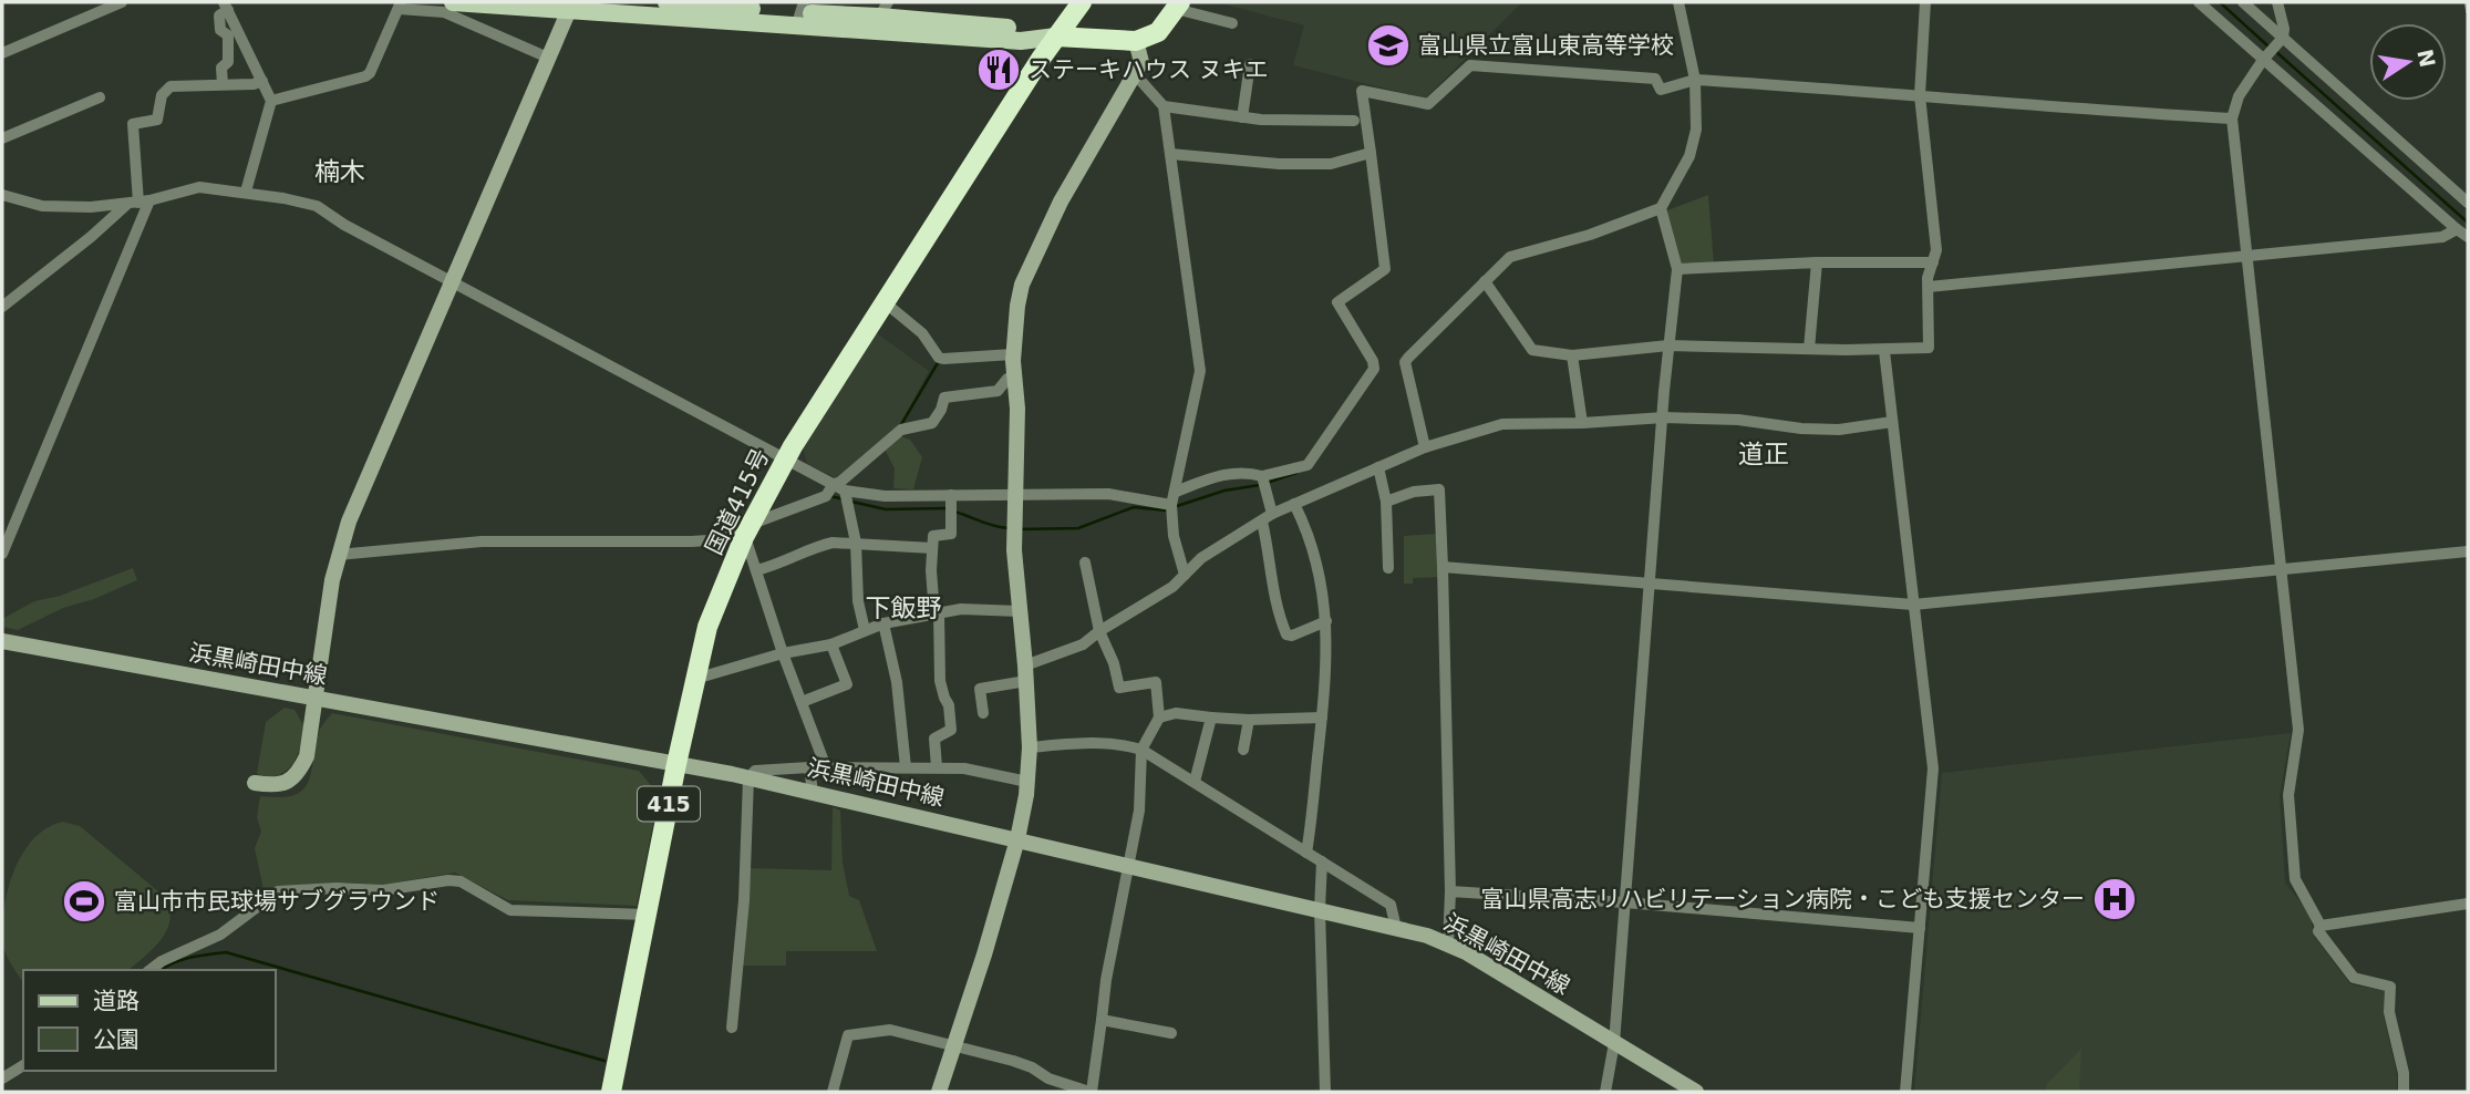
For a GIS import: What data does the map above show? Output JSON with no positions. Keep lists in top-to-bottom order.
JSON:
{
  "streets": {
    "highway": ["国道415号", "415"],
    "street": ["浜黒崎田中線"]
  },
  "crossings": [
    ["国道415号", "浜黒崎田中線"]
  ],
  "districts": ["楠木", "道正", "下飯野"],
  "places": {
    "school or university": ["富山県立富山東高等学校"],
    "restaurant": ["ステーキハウス ヌキエ"],
    "hospital": ["富山県高志リハビリテーション病院・こども支援センター"],
    "sports": ["富山市市民球場サブグラウンド"]
  },
  "legend": ["道路", "公園"],
  "north": "right"
}
